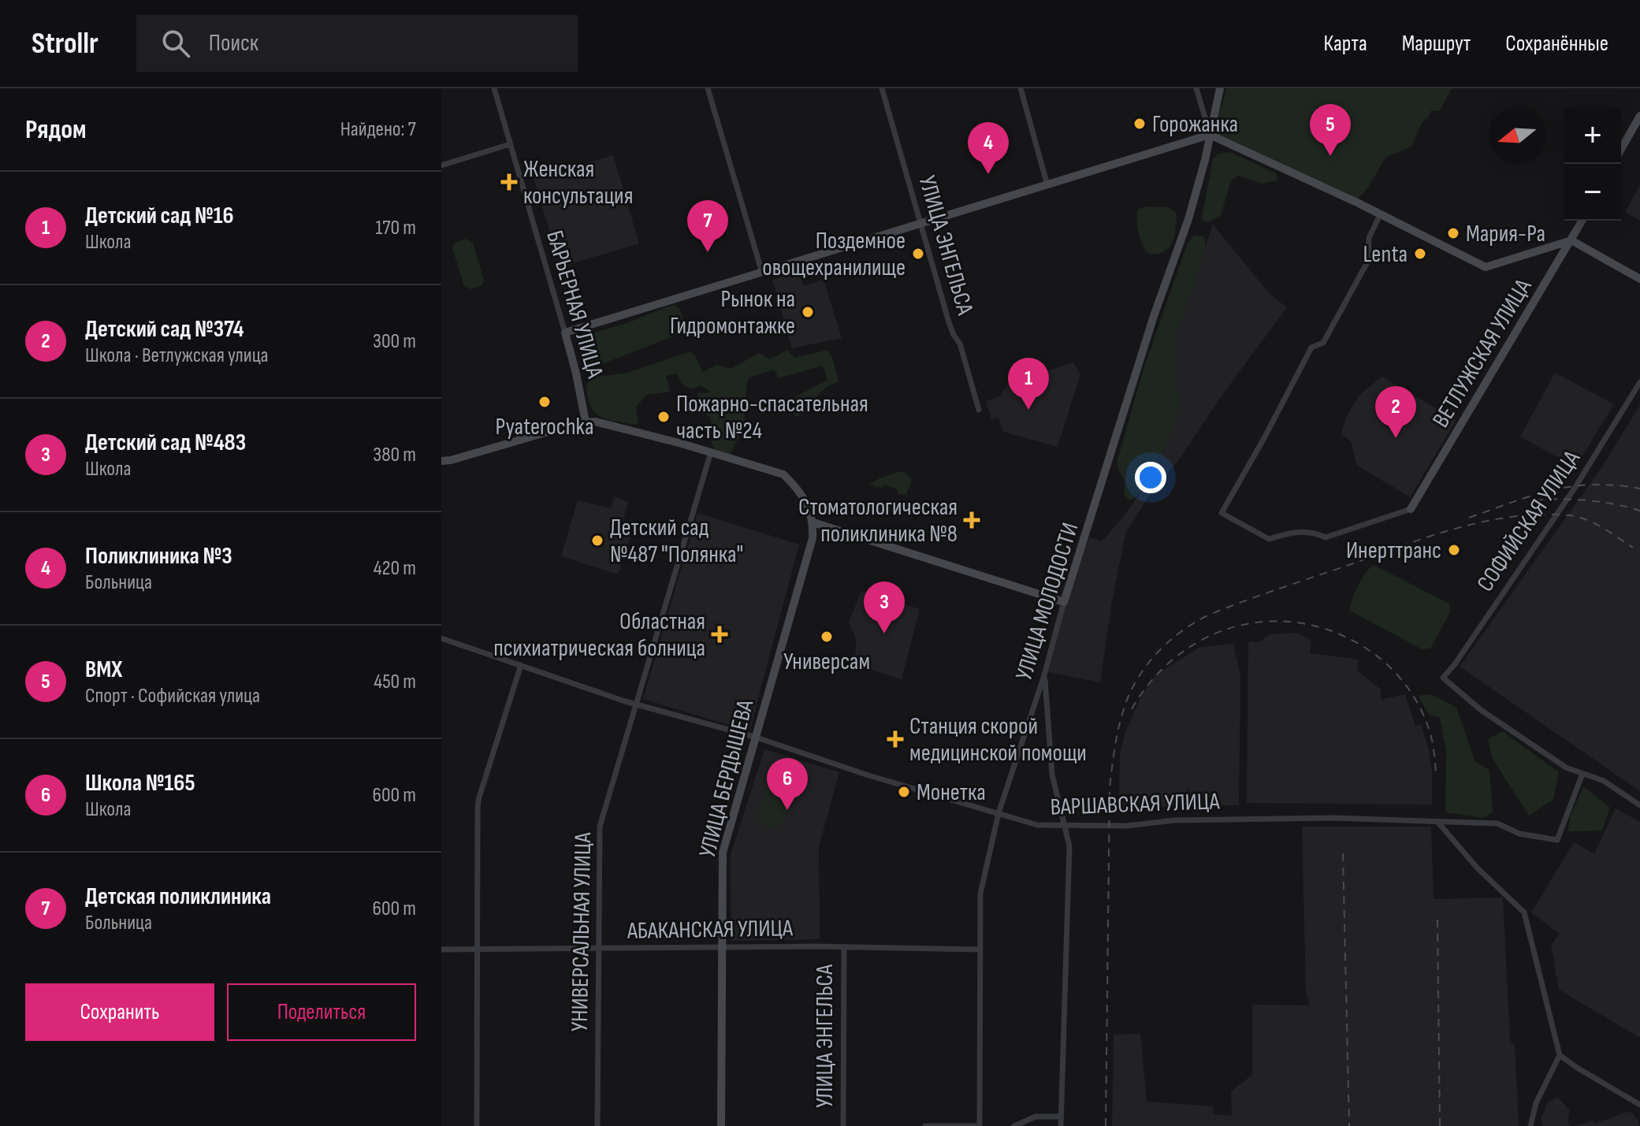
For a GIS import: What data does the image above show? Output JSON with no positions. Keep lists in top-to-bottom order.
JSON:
{
  "streets": {
    "street": [
      "УЛИЦА ЭНГЕЛЬСА",
      "БАРЬЕРНАЯ УЛИЦА",
      "ВЕТЛУЖСКАЯ УЛИЦА",
      "СОФИЙСКАЯ УЛИЦА",
      "УЛИЦА МОЛОДОСТИ",
      "УЛИЦА БЕРДЫШЕВА",
      "ВАРШАВСКАЯ УЛИЦА",
      "АБАКАНСКАЯ УЛИЦА",
      "УНИВЕРСАЛЬНАЯ УЛИЦА"
    ]
  },
  "crossings": [
    ["УЛИЦА ЭНГЕЛЬСА", "АБАКАНСКАЯ УЛИЦА"],
    ["СОФИЙСКАЯ УЛИЦА", "ВАРШАВСКАЯ УЛИЦА"],
    ["УЛИЦА МОЛОДОСТИ", "ВАРШАВСКАЯ УЛИЦА"],
    ["УЛИЦА МОЛОДОСТИ", "АБАКАНСКАЯ УЛИЦА"],
    ["УЛИЦА БЕРДЫШЕВА", "ВАРШАВСКАЯ УЛИЦА"],
    ["УЛИЦА БЕРДЫШЕВА", "АБАКАНСКАЯ УЛИЦА"],
    ["ВАРШАВСКАЯ УЛИЦА", "УНИВЕРСАЛЬНАЯ УЛИЦА"],
    ["АБАКАНСКАЯ УЛИЦА", "УНИВЕРСАЛЬНАЯ УЛИЦА"]
  ],
  "places": {
    "other": [
      "Горожанка",
      "Мария-Ра",
      "Поздемное овощехранилище",
      "Lenta",
      "Рынок на Гидромонтажке",
      "Pyaterochka",
      "Пожарно-спасательная часть №24",
      "Детский сад №487 \"Полянка\"",
      "Инерттранс",
      "Универсам",
      "Монетка"
    ],
    "health": [
      "Женская консультация",
      "Стоматологическая поликлиника №8",
      "Областная психиатрическая болница",
      "Станция скорой медицинской помощи"
    ]
  },
  "north": "left",
  "page": {
    "header": "Strollr",
    "search": "Поиск",
    "nav": ["Карта", "Маршрут", "Сохранённые"],
    "heading": ["Рядом", "Найдено: 7"],
    "pins": [
      "5",
      "4",
      "7",
      "1",
      "2",
      "3",
      "6"
    ],
    "map_buttons": ["+", "−"],
    "list": [
      {
        "mark": "1",
        "name": "Детский сад №16",
        "note": "Школа",
        "value": "170 m"
      },
      {
        "mark": "2",
        "name": "Детский сад №374",
        "note": "Школа · Ветлужская улица",
        "value": "300 m"
      },
      {
        "mark": "3",
        "name": "Детский сад №483",
        "note": "Школа",
        "value": "380 m"
      },
      {
        "mark": "4",
        "name": "Поликлиника №3",
        "note": "Больница",
        "value": "420 m"
      },
      {
        "mark": "5",
        "name": "BMX",
        "note": "Спорт · Софийская улица",
        "value": "450 m"
      },
      {
        "mark": "6",
        "name": "Школа №165",
        "note": "Школа",
        "value": "600 m"
      },
      {
        "mark": "7",
        "name": "Детская поликлиника",
        "note": "Больница",
        "value": "600 m"
      }
    ],
    "buttons": ["Сохранить", "Поделиться"]
  }
}
